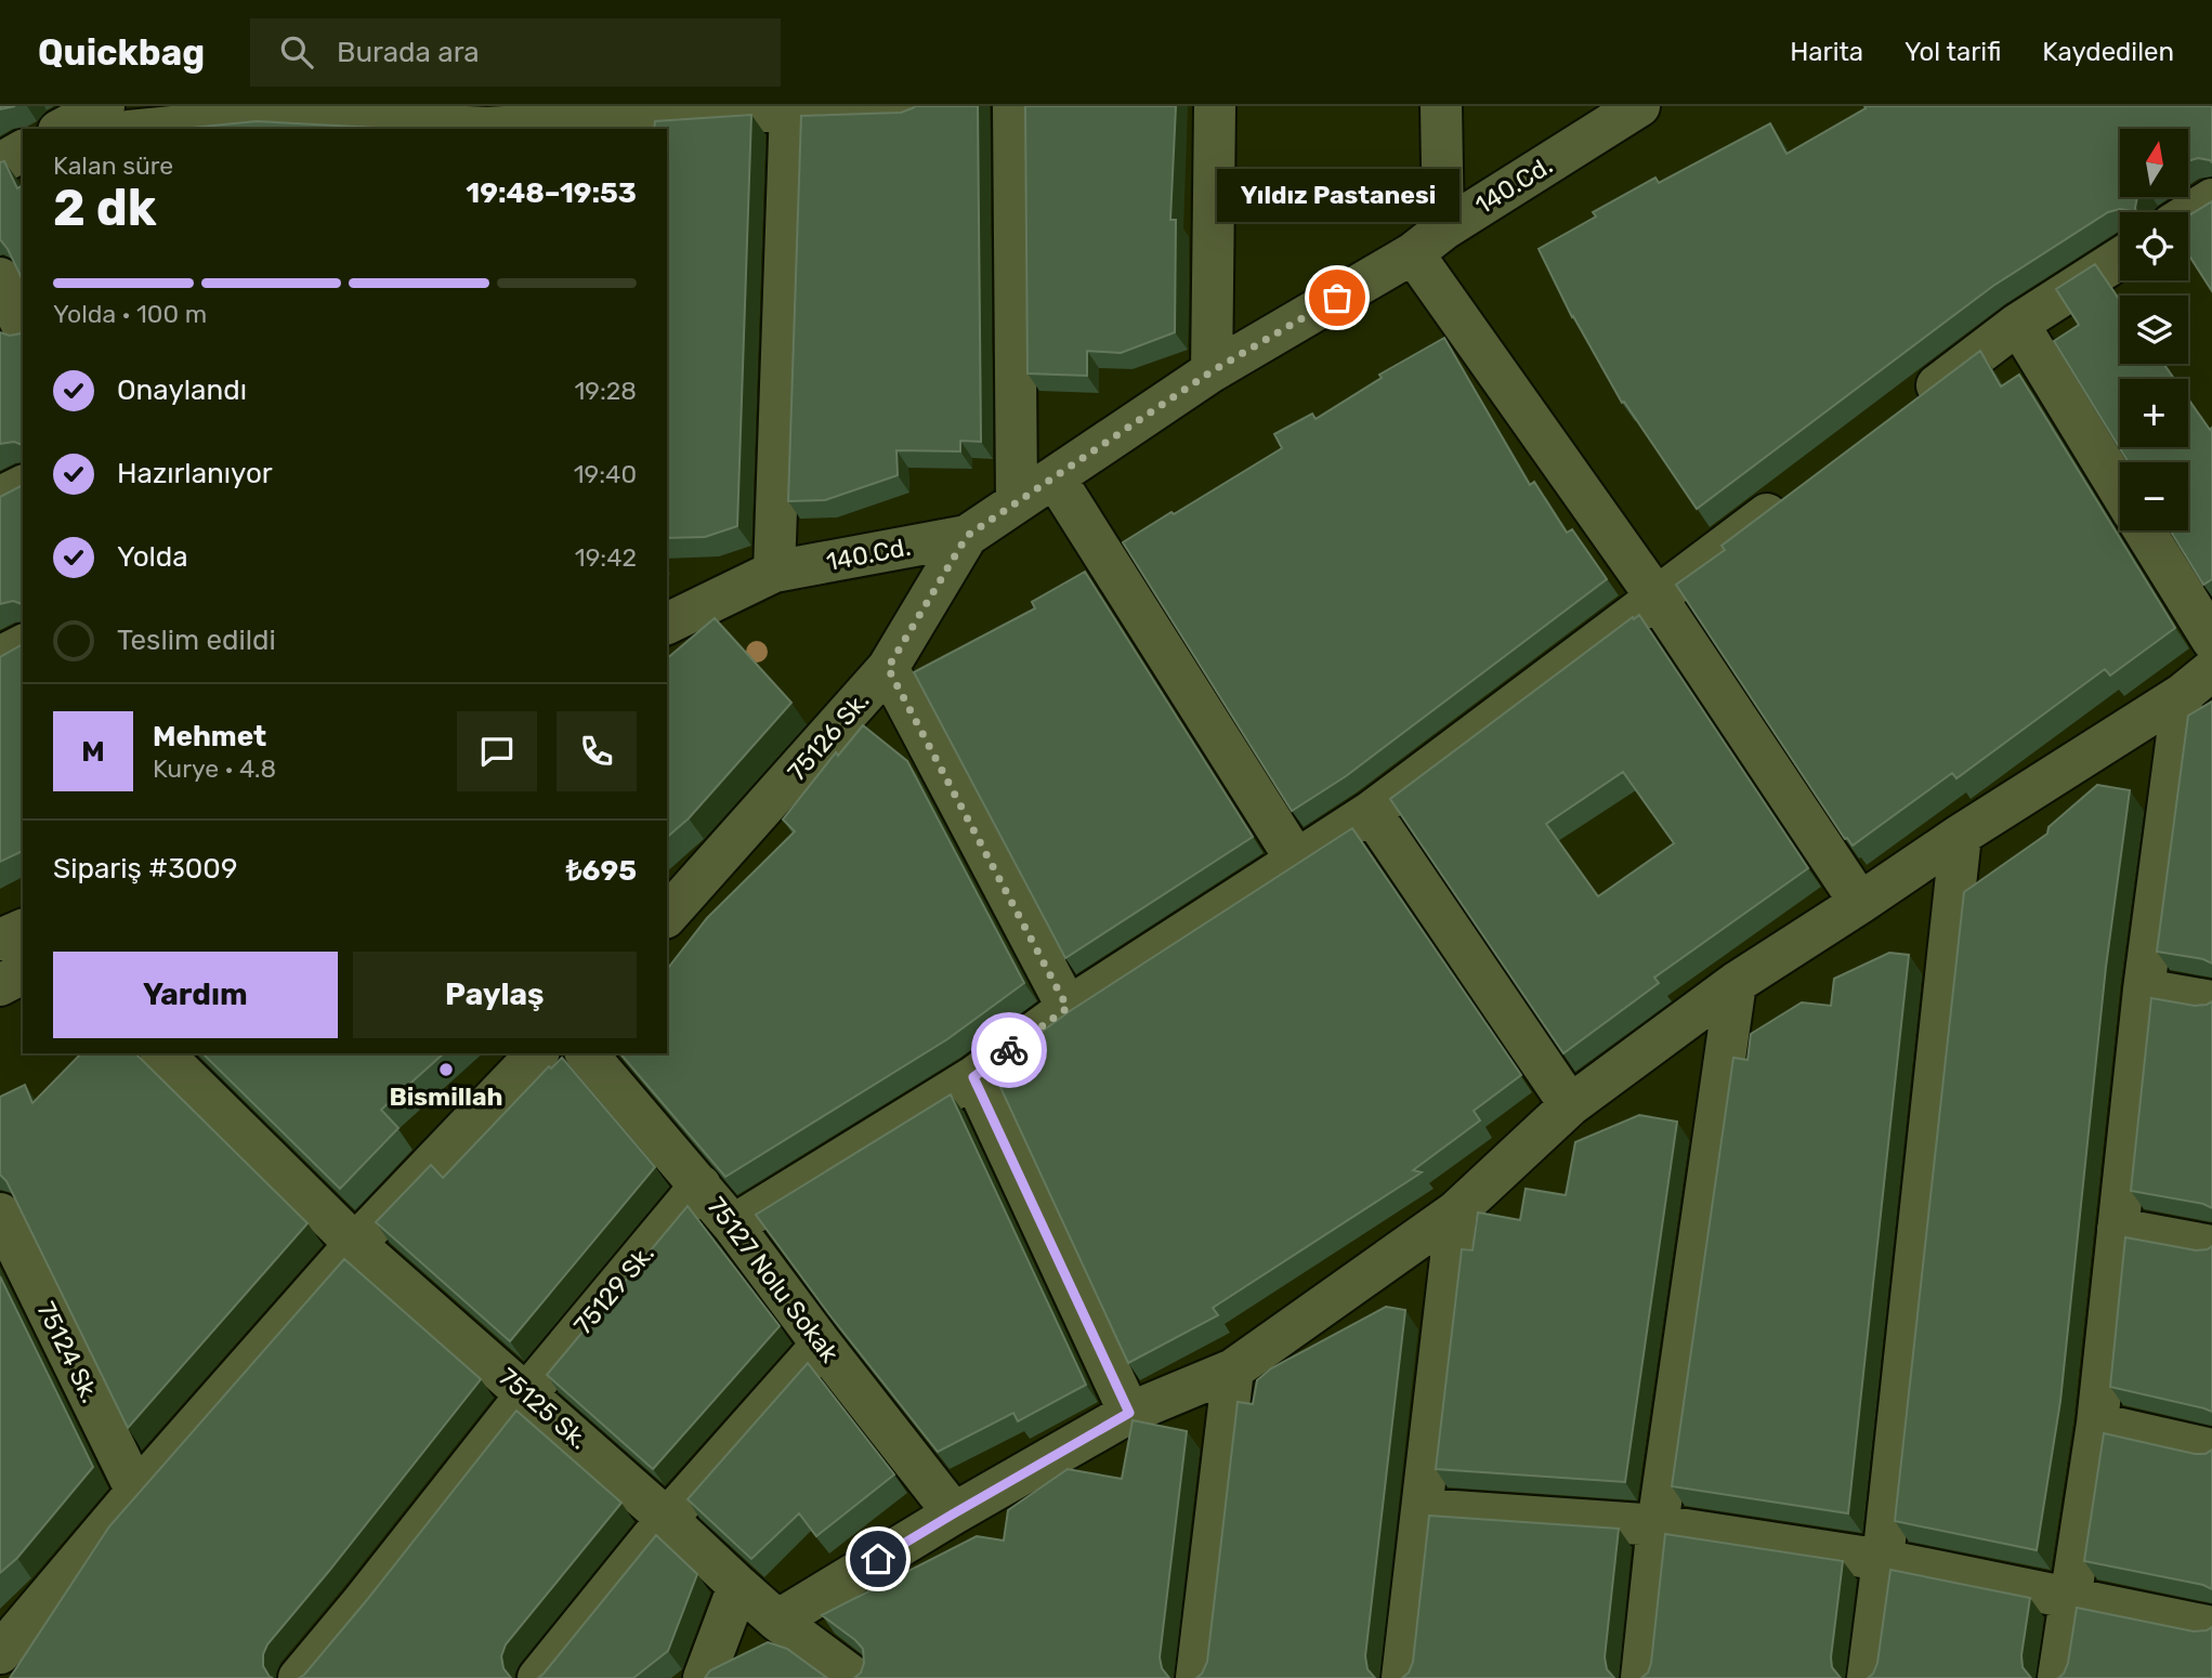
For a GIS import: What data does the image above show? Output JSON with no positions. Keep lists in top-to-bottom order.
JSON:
{
  "streets": {
    "street": [
      "140.Cd.",
      "75126 Sk.",
      "75127 Nolu Sokak",
      "75129 Sk.",
      "75124 Sk.",
      "75125 Sk."
    ]
  },
  "crossings": [
    ["140.Cd.", "75126 Sk."],
    ["75127 Nolu Sokak", "75129 Sk."],
    ["75129 Sk.", "75125 Sk."]
  ],
  "places": ["Yıldız Pastanesi", "Bismillah"],
  "north": "top",
  "page": {
    "header": "Quickbag",
    "search": "Burada ara",
    "nav": ["Harita", "Yol tarifi", "Kaydedilen"],
    "map_buttons": ["+", "−"],
    "heading": ["2 dk", "Kalan süre", "19:48–19:53"],
    "panel": [
      "Mehmet",
      "Kurye · 4.8",
      "Sipariş #3009",
      "₺695"
    ],
    "bubble": "Yıldız Pastanesi",
    "bar": "Yolda · 100 m",
    "list": [
      ["Onaylandı", "19:28"],
      ["Hazırlanıyor", "19:40"],
      ["Yolda", "19:42"],
      "Teslim edildi"
    ],
    "round": "M",
    "buttons": ["Yardım", "Paylaş"]
  }
}
